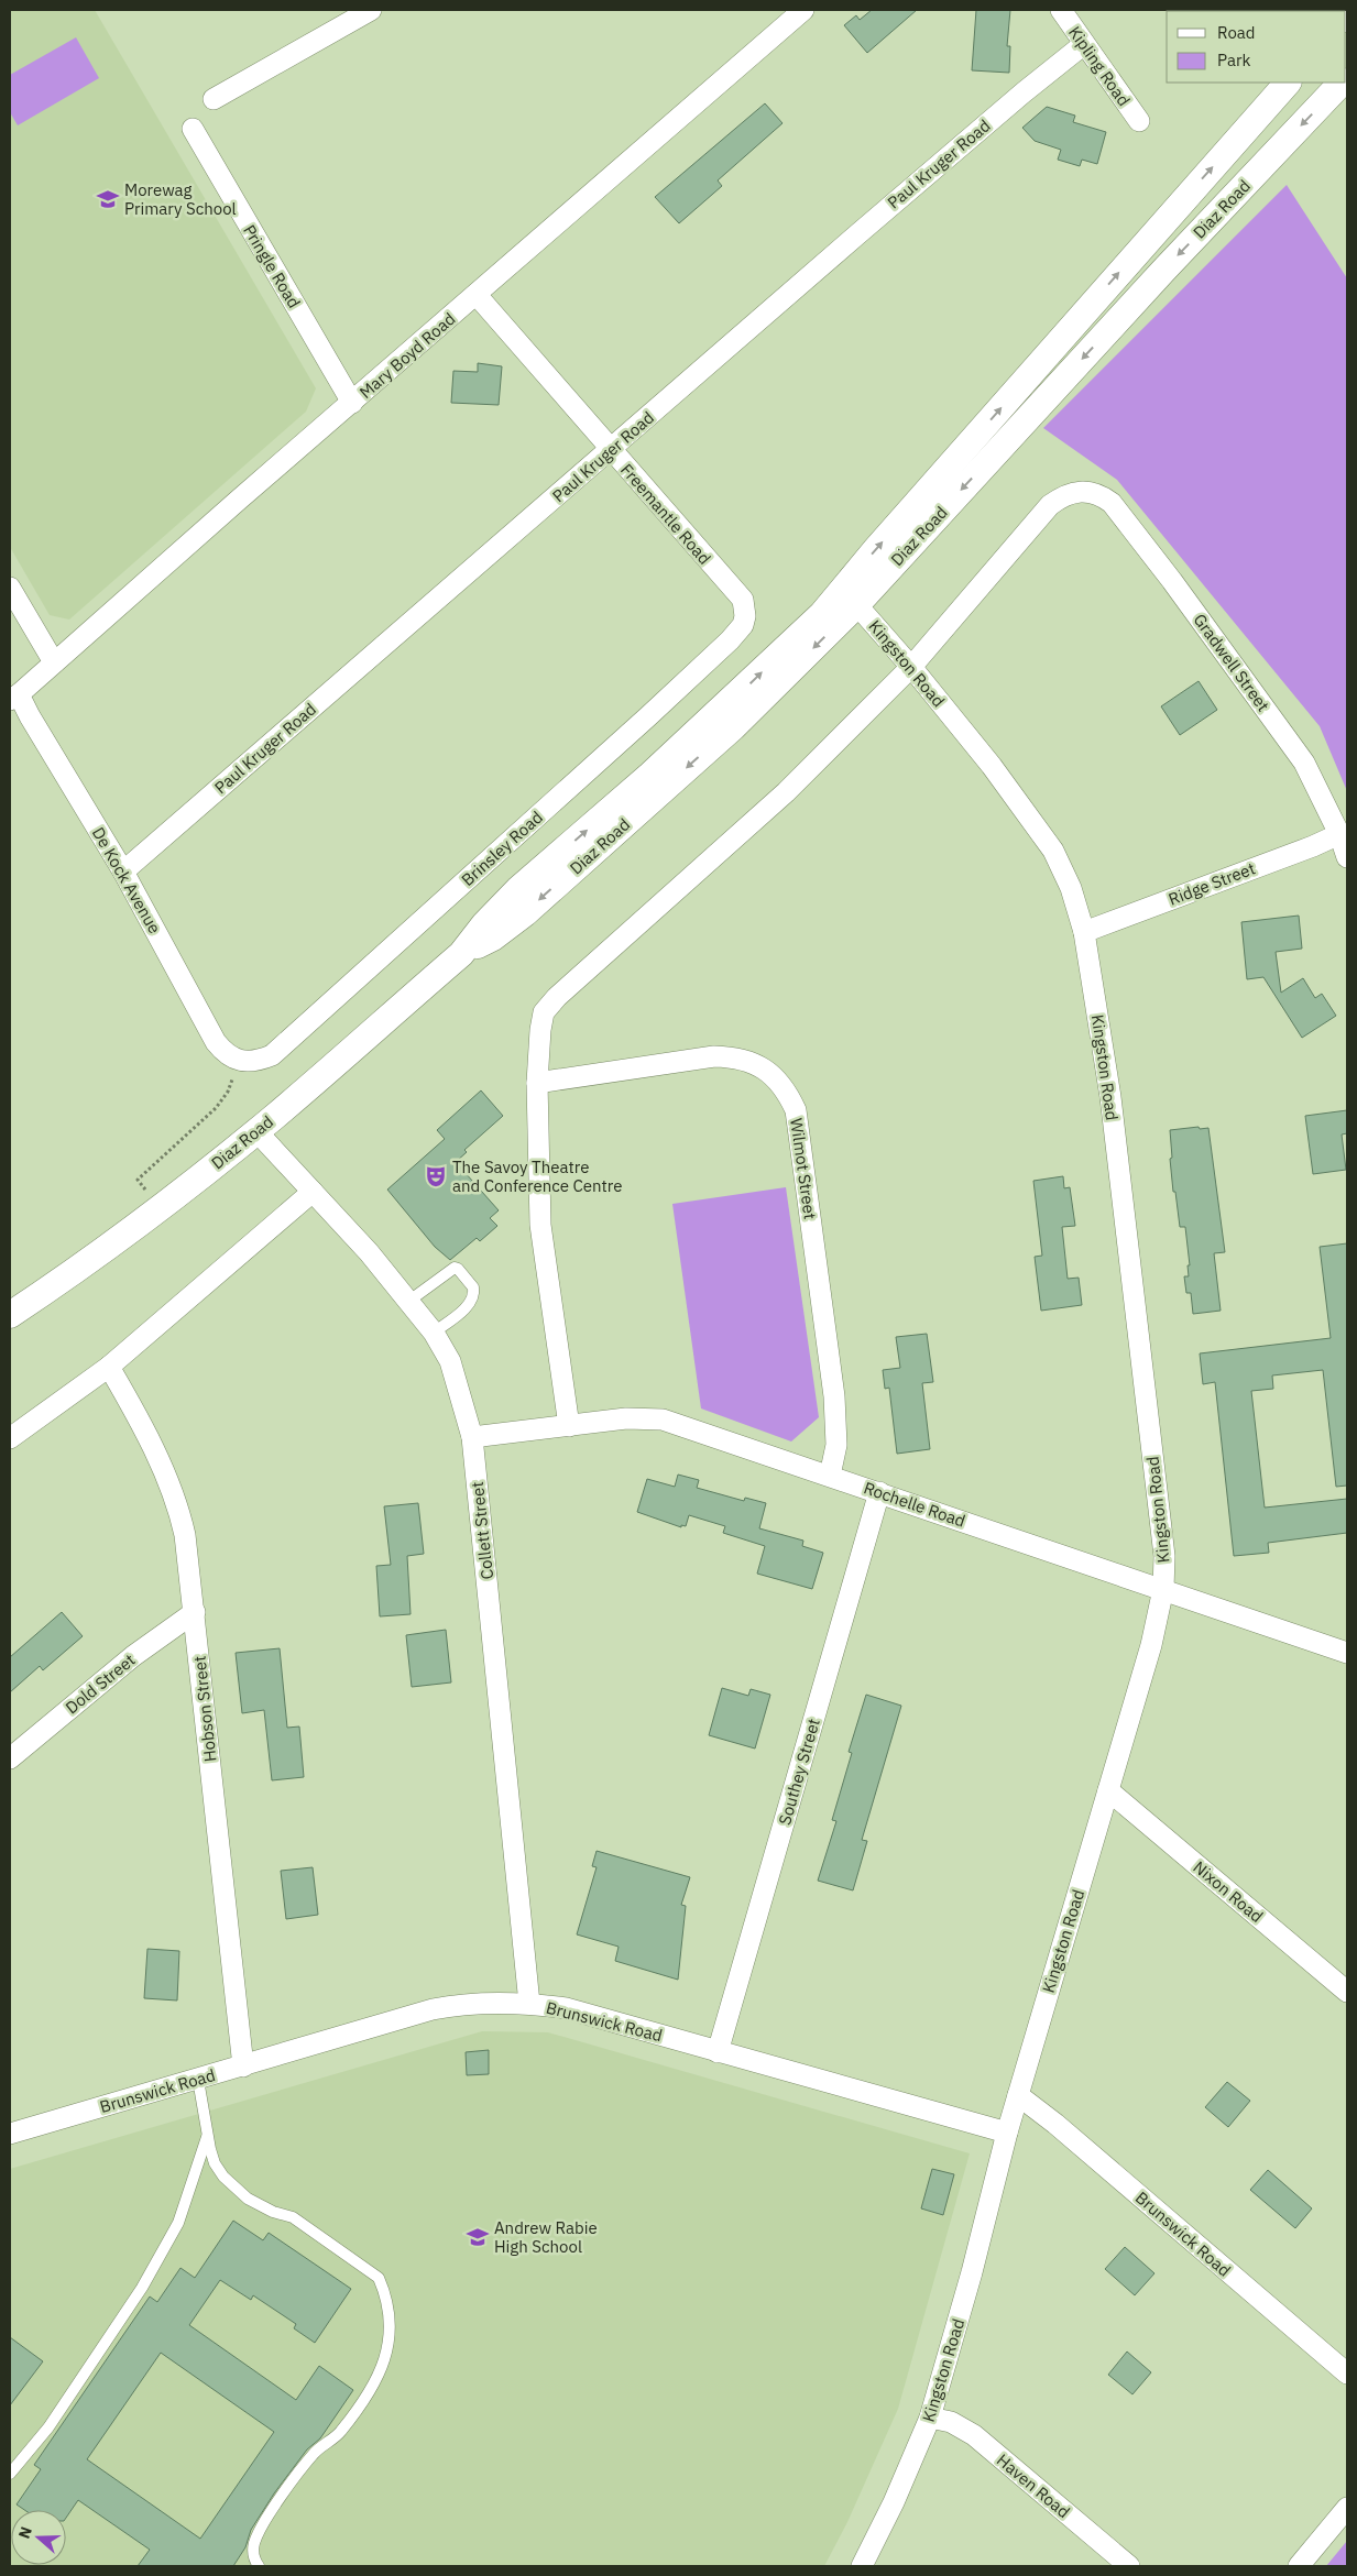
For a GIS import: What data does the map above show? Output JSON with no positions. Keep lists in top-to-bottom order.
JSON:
{
  "streets": {
    "street": [
      "Kipling Road",
      "Paul Kruger Road",
      "Diaz Road",
      "Pringle Road",
      "Mary Boyd Road",
      "Freemantle Road",
      "Gradwell Street",
      "Kingston Road",
      "Brinsley Road",
      "De Kock Avenue",
      "Ridge Street",
      "Wilmot Street",
      "Rochelle Road",
      "Collett Street",
      "Dold Street",
      "Hobson Street",
      "Southey Street",
      "Nixon Road",
      "Brunswick Road",
      "Haven Road"
    ]
  },
  "crossings": [
    ["Kipling Road", "Paul Kruger Road"],
    ["Paul Kruger Road", "Freemantle Road"],
    ["Paul Kruger Road", "De Kock Avenue"],
    ["Diaz Road", "Kingston Road"],
    ["Diaz Road", "Collett Street"],
    ["Pringle Road", "Mary Boyd Road"],
    ["Mary Boyd Road", "Freemantle Road"],
    ["Mary Boyd Road", "De Kock Avenue"],
    ["Freemantle Road", "Brinsley Road"],
    ["Gradwell Street", "Kingston Road"],
    ["Gradwell Street", "Ridge Street"],
    ["Kingston Road", "Ridge Street"],
    ["Kingston Road", "Rochelle Road"],
    ["Kingston Road", "Nixon Road"],
    ["Kingston Road", "Brunswick Road"],
    ["Kingston Road", "Haven Road"],
    ["Brinsley Road", "De Kock Avenue"],
    ["Wilmot Street", "Rochelle Road"],
    ["Rochelle Road", "Collett Street"],
    ["Rochelle Road", "Southey Street"],
    ["Collett Street", "Brunswick Road"],
    ["Dold Street", "Hobson Street"],
    ["Hobson Street", "Brunswick Road"],
    ["Southey Street", "Brunswick Road"]
  ],
  "places": {
    "school or university": ["Morewag Primary School", "Andrew Rabie High School"],
    "theatre": ["The Savoy Theatre and Conference Centre"]
  },
  "legend": ["Road", "Park"],
  "north": "left"
}
